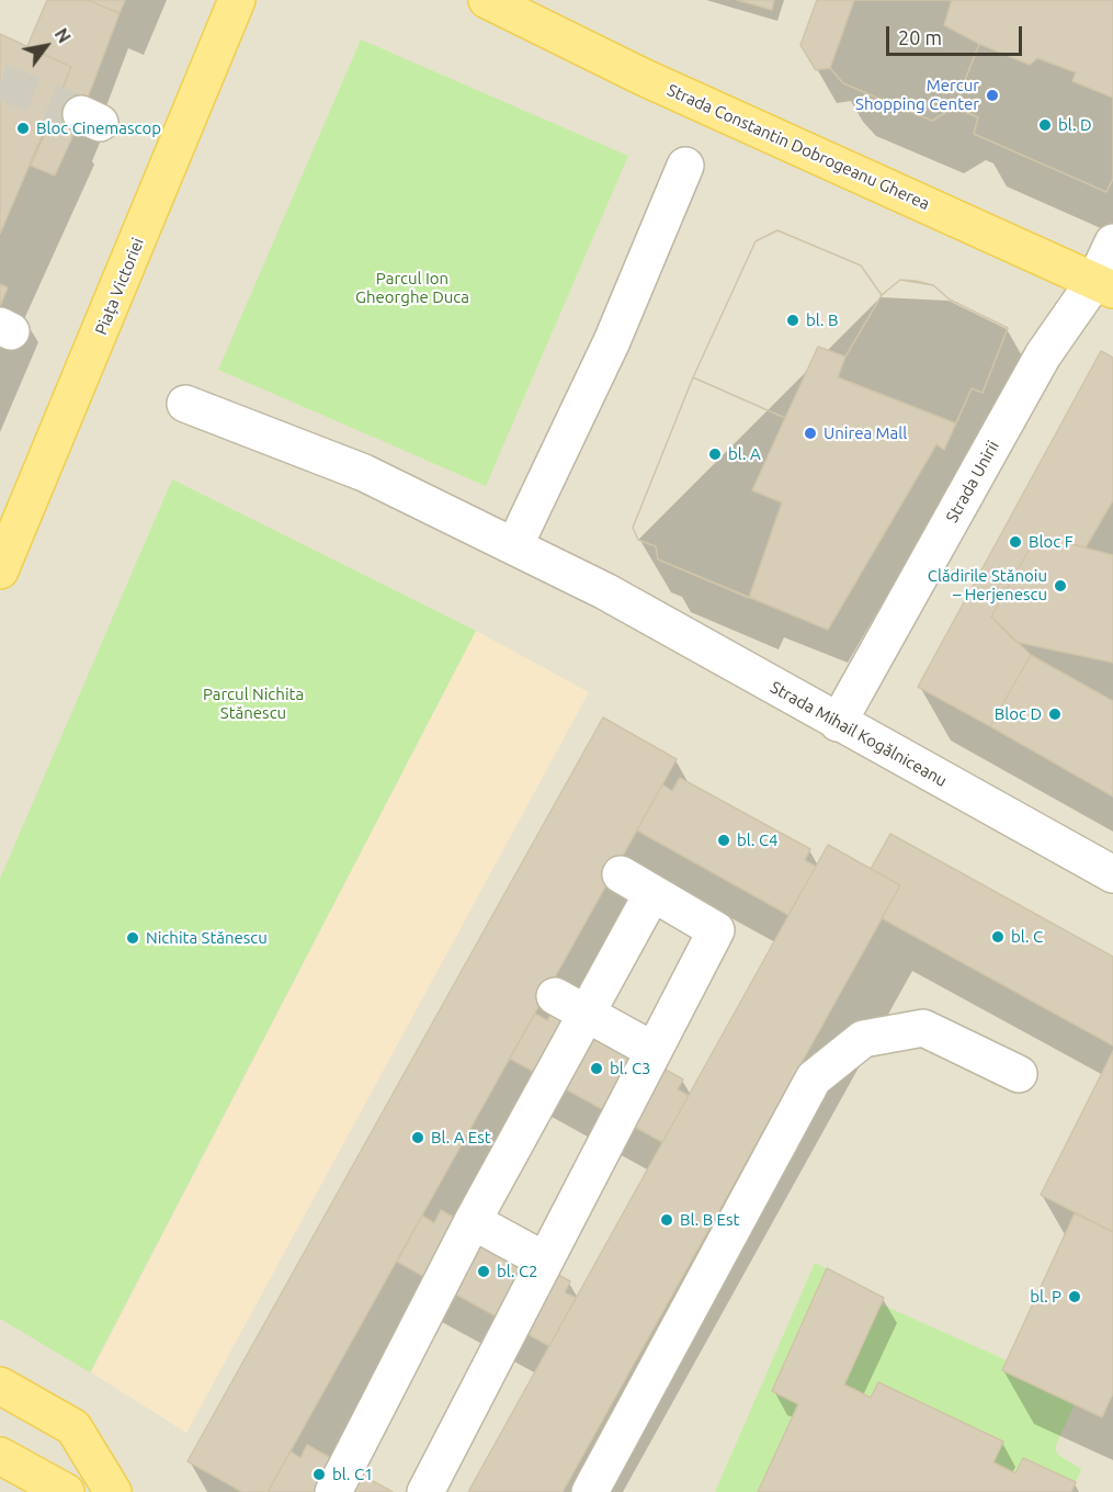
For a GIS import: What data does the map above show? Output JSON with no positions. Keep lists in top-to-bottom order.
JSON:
{
  "streets": {
    "main road": ["Strada Constantin Dobrogeanu Gherea", "Piața Victoriei"],
    "street": ["Strada Unirii", "Strada Mihail Kogălniceanu"]
  },
  "crossings": [
    ["Strada Constantin Dobrogeanu Gherea", "Strada Unirii"],
    ["Strada Unirii", "Strada Mihail Kogălniceanu"]
  ],
  "parks": ["Parcul Ion Gheorghe Duca", "Parcul Nichita Stănescu"],
  "places": [
    "Mercur Shopping Center",
    "bl. D",
    "Bloc Cinemascop",
    "bl. B",
    "Unirea Mall",
    "bl. A",
    "Bloc F",
    "Clădirile Stănoiu – Herjenescu",
    "Bloc D",
    "bl. C4",
    "bl. C",
    "Nichita Stănescu",
    "bl. C3",
    "Bl. A Est",
    "Bl. B Est",
    "bl. C2",
    "bl. P",
    "bl. C1"
  ],
  "scale_bar": "20 m",
  "north": "top right"
}
